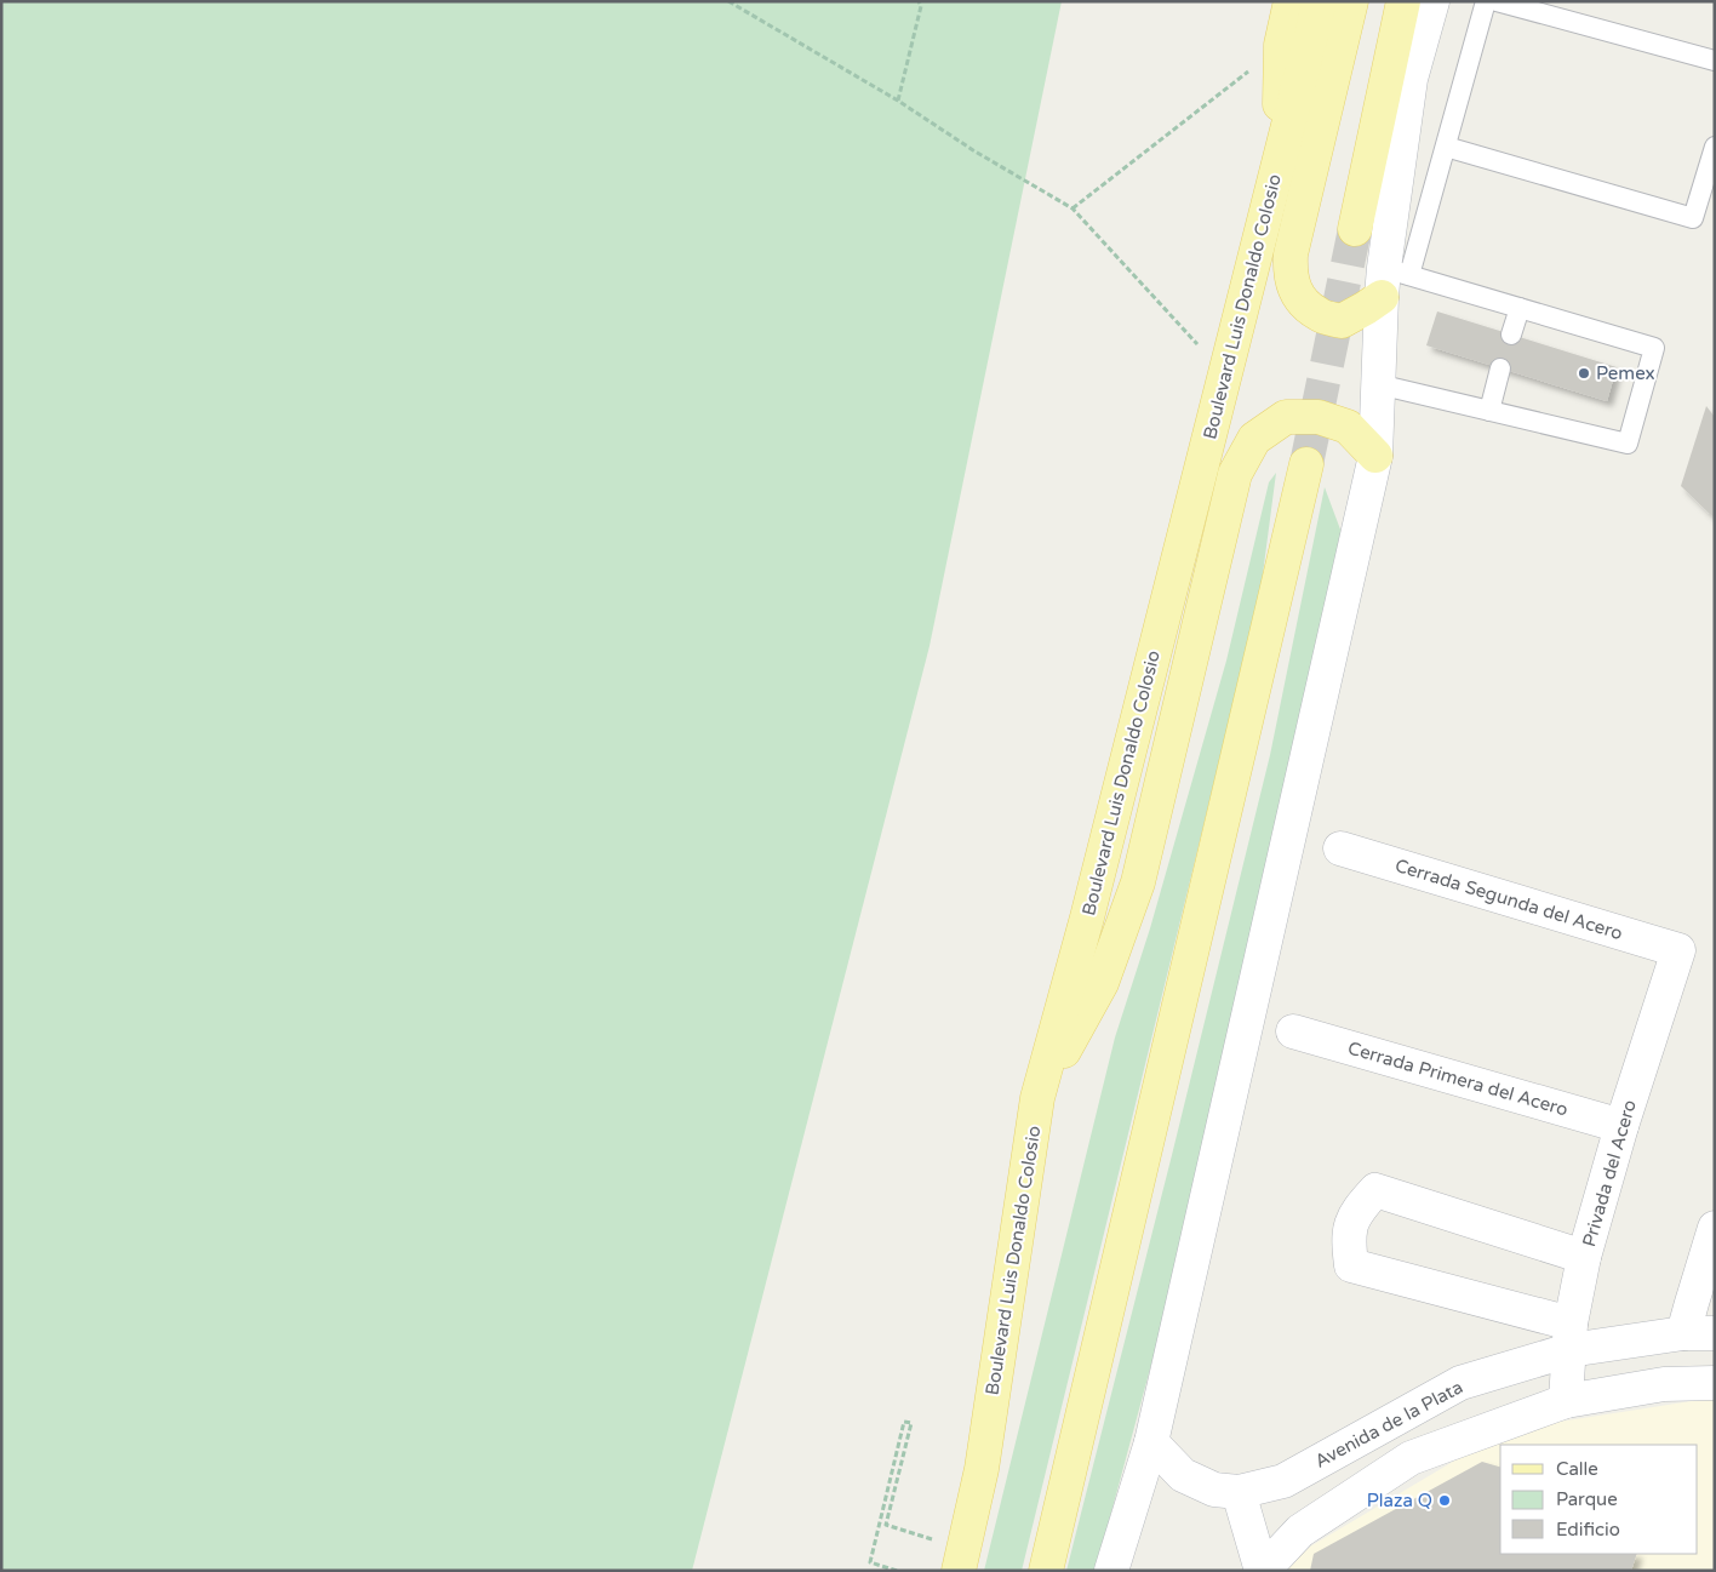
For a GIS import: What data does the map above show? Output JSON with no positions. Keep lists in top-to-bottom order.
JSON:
{
  "streets": {
    "main road": ["Boulevard Luis Donaldo Colosio"],
    "street": [
      "Cerrada Segunda del Acero",
      "Cerrada Primera del Acero",
      "Privada del Acero",
      "Avenida de la Plata"
    ]
  },
  "crossings": [
    ["Cerrada Segunda del Acero", "Privada del Acero"],
    ["Cerrada Primera del Acero", "Privada del Acero"],
    ["Privada del Acero", "Avenida de la Plata"]
  ],
  "places": ["Pemex", "Plaza Q"],
  "legend": ["Calle", "Parque", "Edificio"]
}
